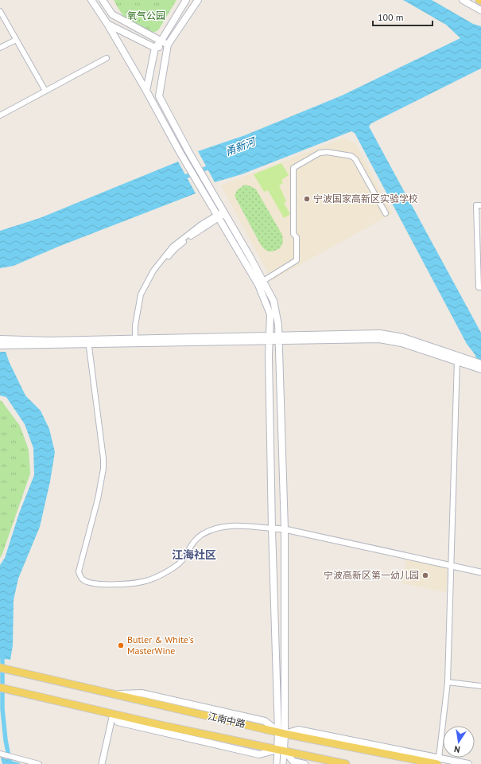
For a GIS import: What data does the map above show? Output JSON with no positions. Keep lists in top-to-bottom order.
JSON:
{
  "streets": {
    "main road": ["江南中路"]
  },
  "districts": ["江海社区"],
  "water": ["甬新河"],
  "parks": ["氧气公园"],
  "places": ["宁波国家高新区实验学校", "宁波高新区第一幼儿园", "Butler & White's MasterWine"],
  "scale_bar": "100 m",
  "north": "bottom"
}
